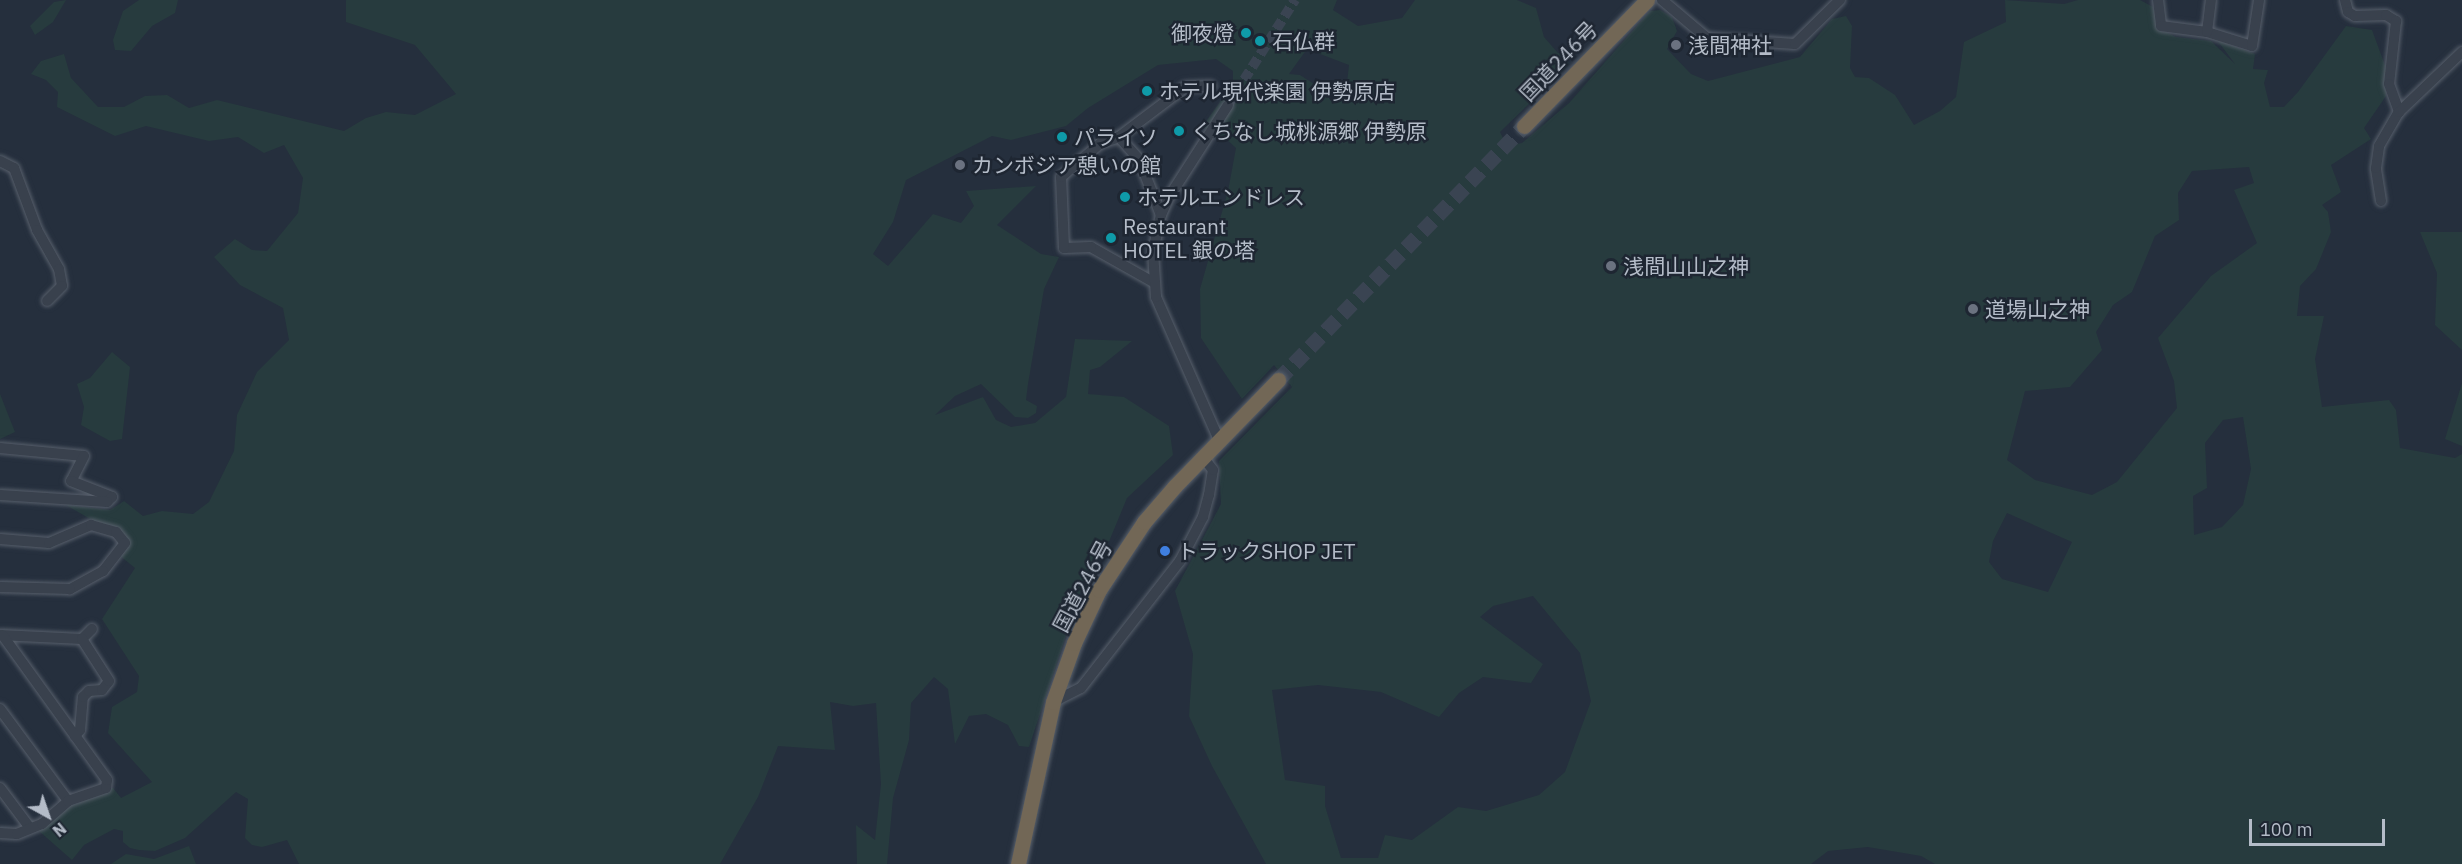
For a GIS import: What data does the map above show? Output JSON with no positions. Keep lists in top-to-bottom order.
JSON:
{
  "streets": {
    "highway": ["国道246号"]
  },
  "places": [
    "御夜燈",
    "石仏群",
    "浅間神社",
    "ホテル現代楽園 伊勢原店",
    "くちなし城桃源郷 伊勢原",
    "パライソ",
    "カンボジア憩いの館",
    "ホテルエンドレス",
    "Restaurant HOTEL 銀の塔",
    "浅間山山之神",
    "道場山之神",
    "トラックSHOP JET"
  ],
  "scale_bar": "100 m",
  "north": "bottom right"
}
